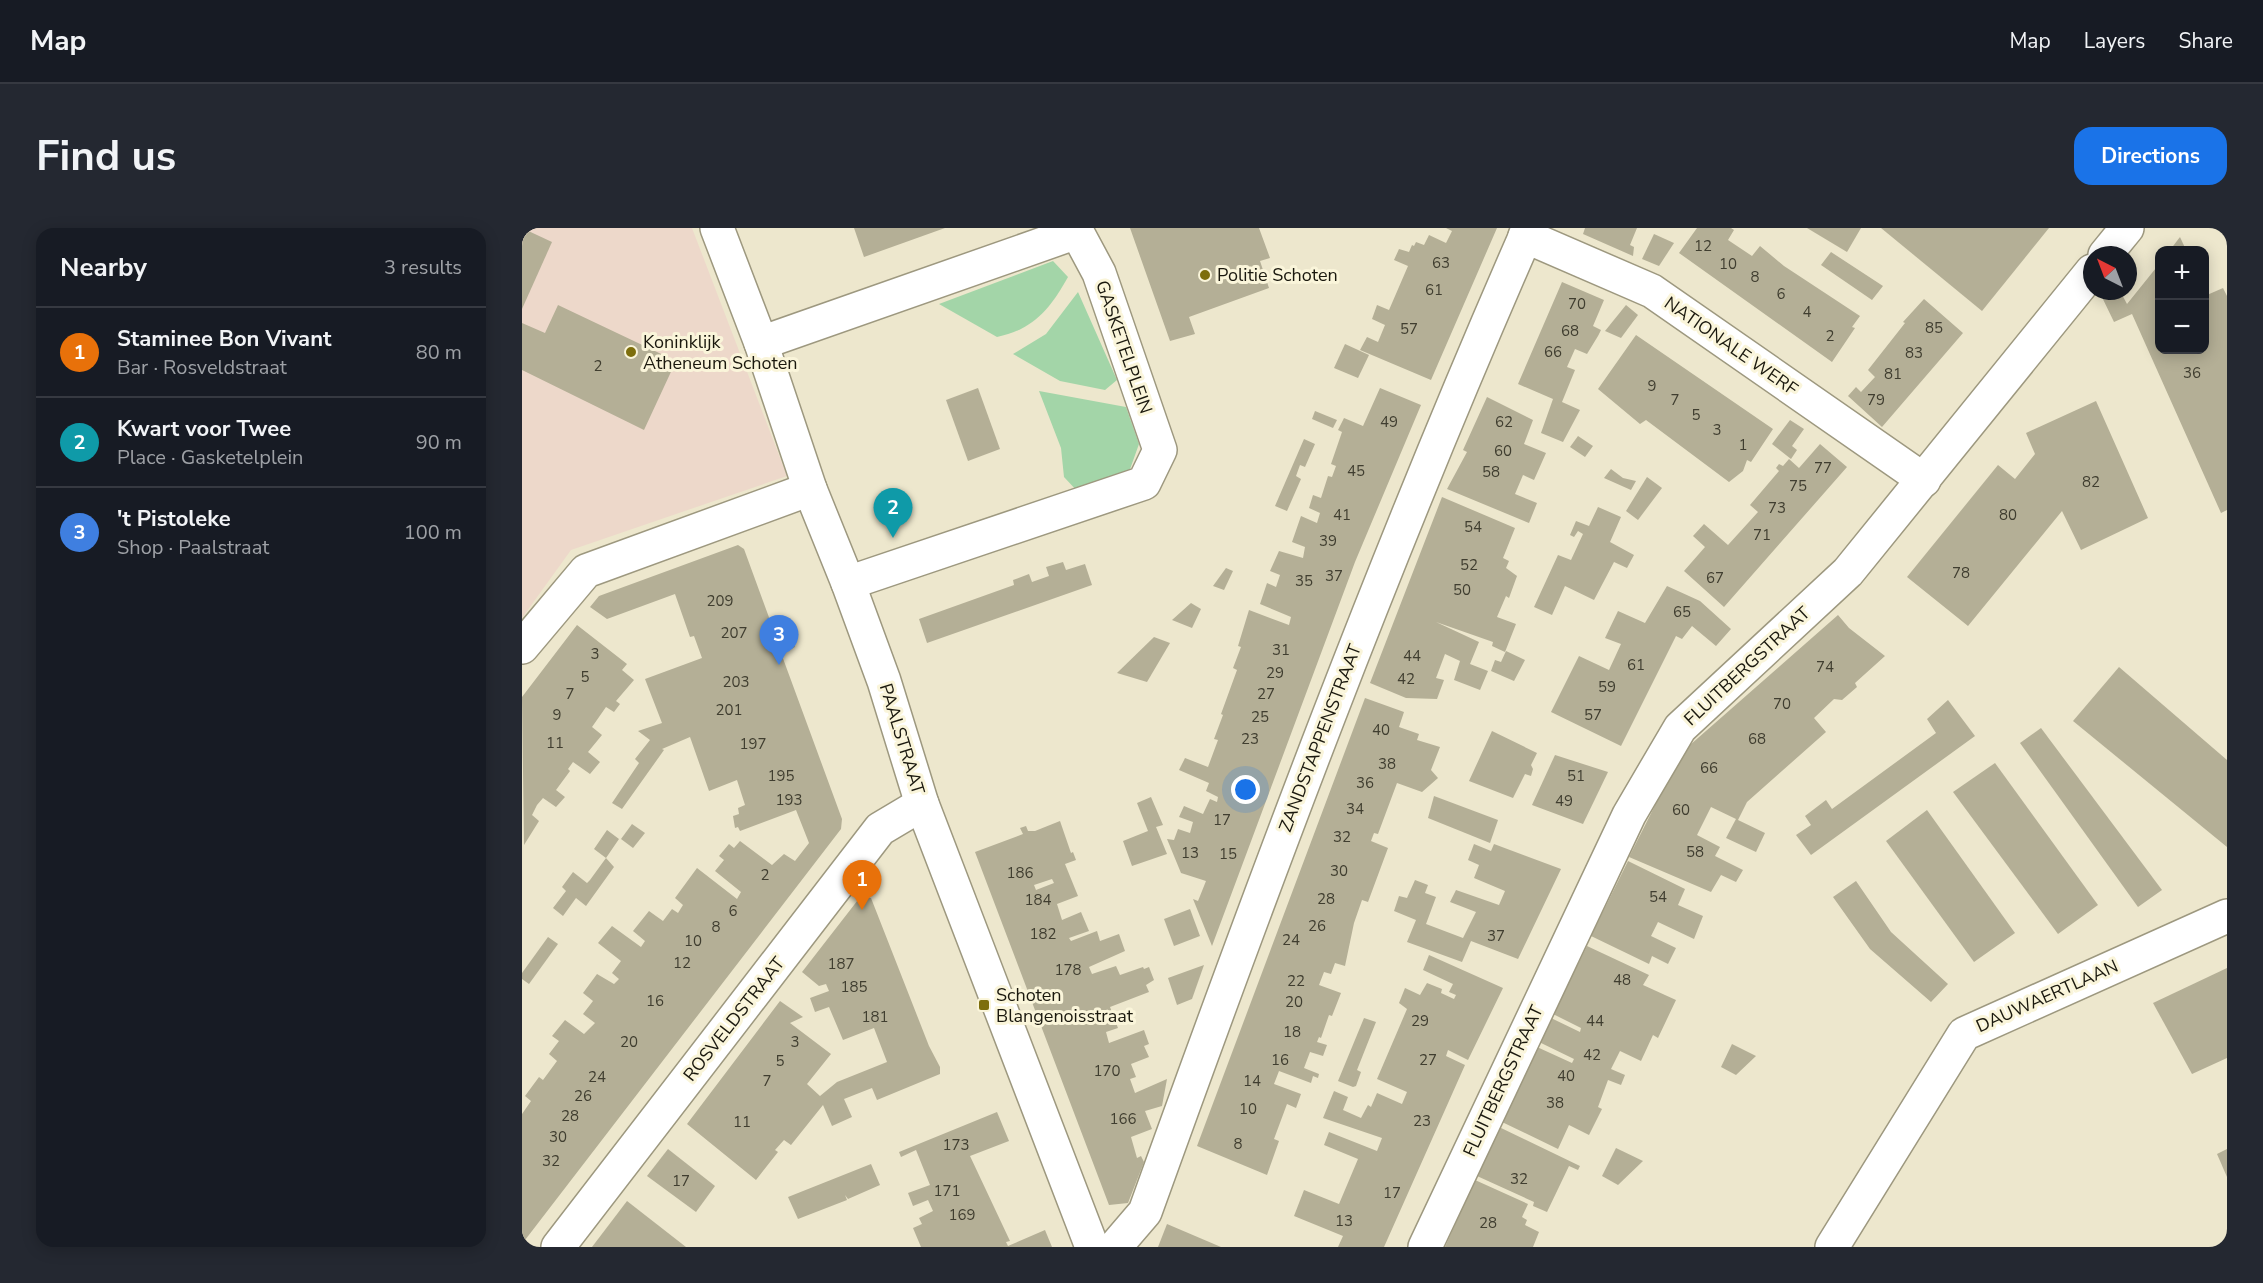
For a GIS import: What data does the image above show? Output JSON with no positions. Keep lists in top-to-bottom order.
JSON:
{
  "streets": {
    "street": [
      "NATIONALE WERF",
      "GASKETELPLEIN",
      "FLUITBERGSTRAAT",
      "ZANDSTAPPENSTRAAT",
      "PAALSTRAAT",
      "DAUWAERTLAAN",
      "ROSVELDSTRAAT"
    ]
  },
  "crossings": [
    ["NATIONALE WERF", "FLUITBERGSTRAAT"],
    ["NATIONALE WERF", "ZANDSTAPPENSTRAAT"],
    ["GASKETELPLEIN", "PAALSTRAAT"],
    ["PAALSTRAAT", "ROSVELDSTRAAT"]
  ],
  "places": {
    "other": ["Politie Schoten", "Koninklijk Atheneum Schoten"],
    "transit": ["Schoten Blangenoisstraat"]
  },
  "house_numbers": [
    "12",
    "63",
    "10",
    "8",
    "61",
    "6",
    "70",
    "4",
    "85",
    "57",
    "68",
    "2",
    "66",
    "83",
    "2",
    "36",
    "81",
    "9",
    "7",
    "79",
    "5",
    "49",
    "62",
    "3",
    "1",
    "60",
    "77",
    "45",
    "58",
    "82",
    "75",
    "73",
    "41",
    "80",
    "54",
    "71",
    "39",
    "52",
    "78",
    "37",
    "67",
    "35",
    "50",
    "209",
    "65",
    "207",
    "31",
    "3",
    "44",
    "61",
    "74",
    "29",
    "5",
    "42",
    "203",
    "59",
    "7",
    "27",
    "70",
    "201",
    "9",
    "57",
    "25",
    "40",
    "23",
    "68",
    "11",
    "197",
    "38",
    "66",
    "195",
    "51",
    "36",
    "193",
    "49",
    "34",
    "60",
    "17",
    "32",
    "58",
    "13",
    "15",
    "30",
    "186",
    "2",
    "54",
    "28",
    "184",
    "6",
    "26",
    "8",
    "182",
    "37",
    "24",
    "10",
    "12",
    "187",
    "178",
    "48",
    "22",
    "185",
    "16",
    "20",
    "181",
    "29",
    "44",
    "18",
    "20",
    "3",
    "42",
    "16",
    "27",
    "5",
    "170",
    "40",
    "24",
    "7",
    "14",
    "26",
    "38",
    "10",
    "28",
    "166",
    "23",
    "11",
    "30",
    "8",
    "173",
    "32",
    "32",
    "17",
    "171",
    "17",
    "169",
    "13",
    "28"
  ],
  "north": "top left",
  "page": {
    "header": "Map",
    "nav": ["Map", "Layers", "Share"],
    "buttons": "Directions",
    "title": "Find us",
    "heading": ["Nearby", "3 results"],
    "map_buttons": ["+", "−"],
    "list": [
      {
        "mark": "1",
        "name": "Staminee Bon Vivant",
        "note": "Bar · Rosveldstraat",
        "value": "80 m"
      },
      {
        "mark": "2",
        "name": "Kwart voor Twee",
        "note": "Place · Gasketelplein",
        "value": "90 m"
      },
      {
        "mark": "3",
        "name": "'t Pistoleke",
        "note": "Shop · Paalstraat",
        "value": "100 m"
      }
    ],
    "pins": ["2", "3", "1"]
  }
}
